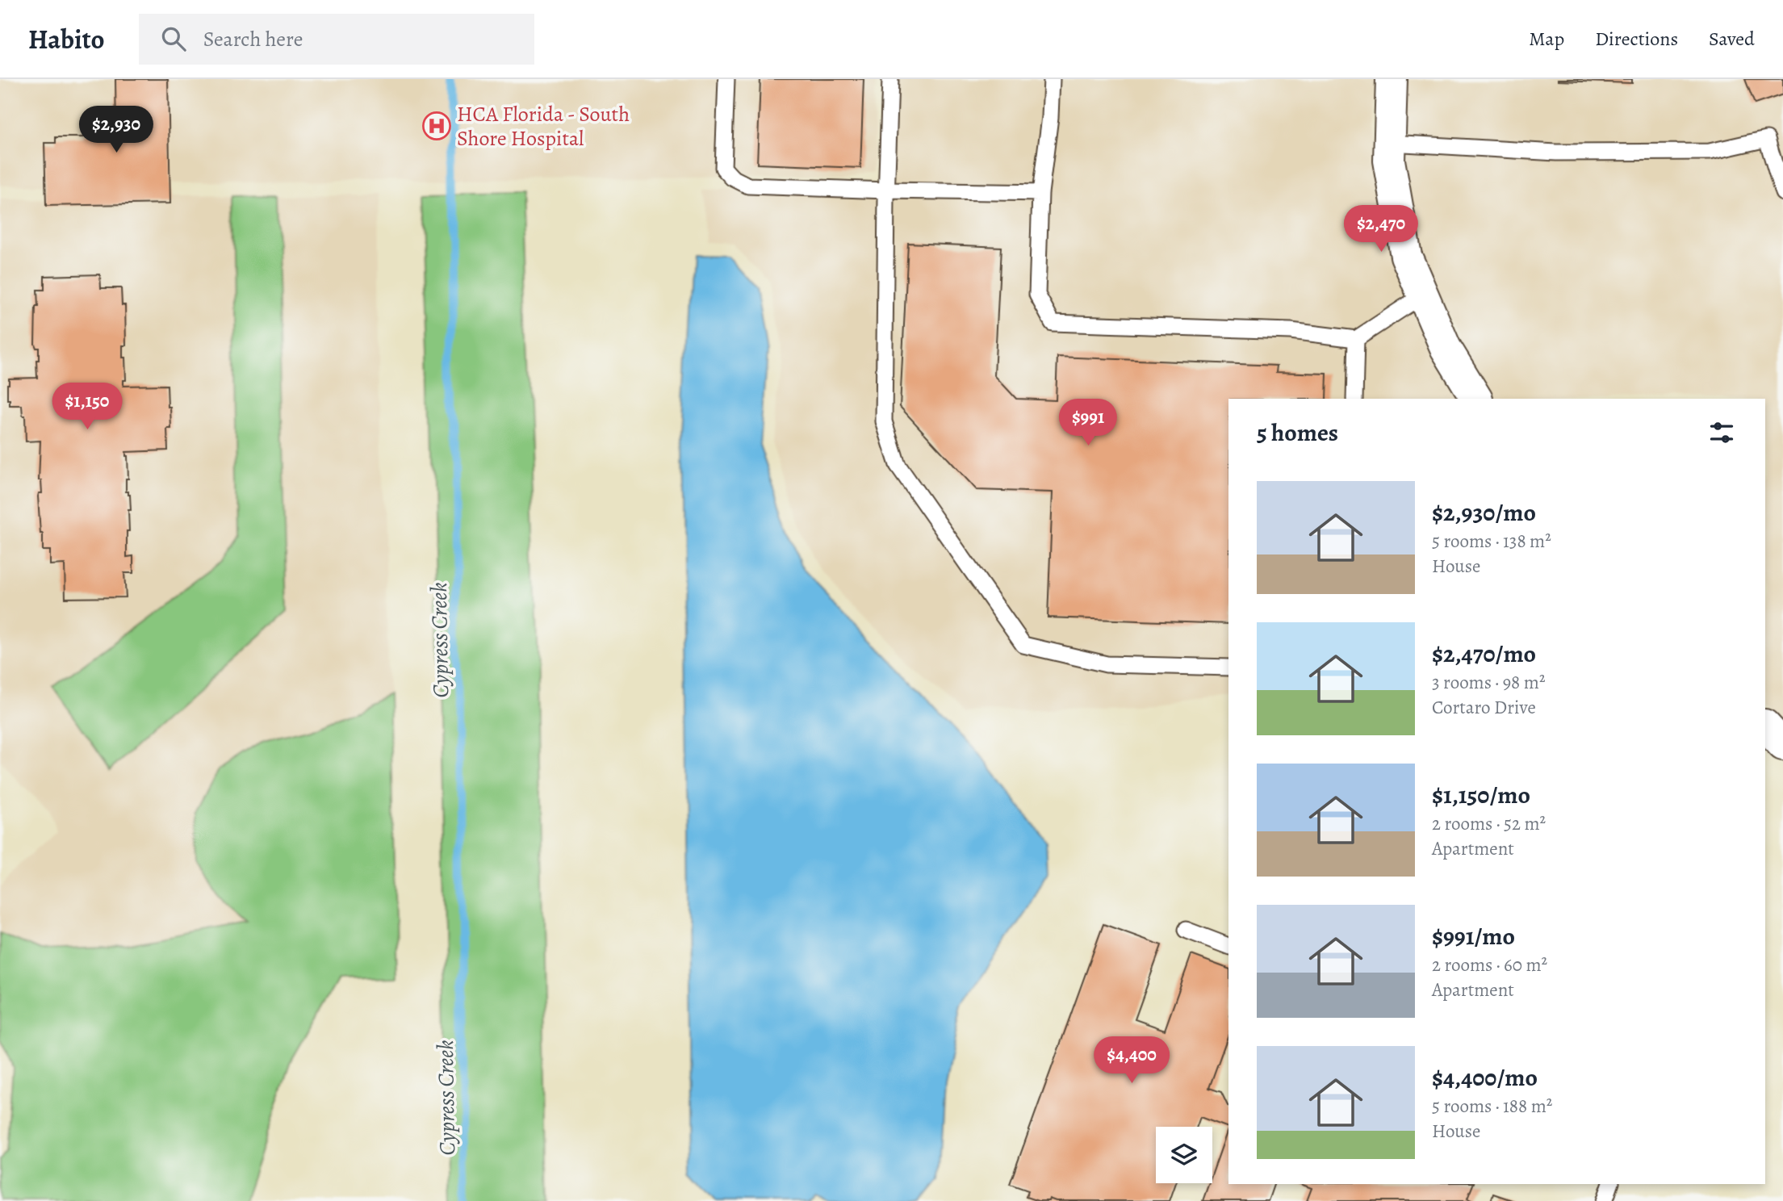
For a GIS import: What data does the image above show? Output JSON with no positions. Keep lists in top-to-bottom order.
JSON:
{
  "water": ["Cypress Creek"],
  "places": {
    "hospital": ["HCA Florida - South Shore Hospital"]
  },
  "page": {
    "header": "Habito",
    "search": "Search here",
    "nav": ["Map", "Directions", "Saved"],
    "price": [
      "$2,930",
      "$2,470",
      "$1,150",
      "$991",
      "$4,400"
    ],
    "heading": "5 homes",
    "list": [
      {
        "name": "$2,930/mo",
        "note": "5 rooms · 138 m² · House"
      },
      {
        "name": "$2,470/mo",
        "note": "3 rooms · 98 m² · Cortaro Drive"
      },
      {
        "name": "$1,150/mo",
        "note": "2 rooms · 52 m² · Apartment"
      },
      {
        "name": "$991/mo",
        "note": "2 rooms · 60 m² · Apartment"
      },
      {
        "name": "$4,400/mo",
        "note": "5 rooms · 188 m² · House"
      }
    ]
  }
}
